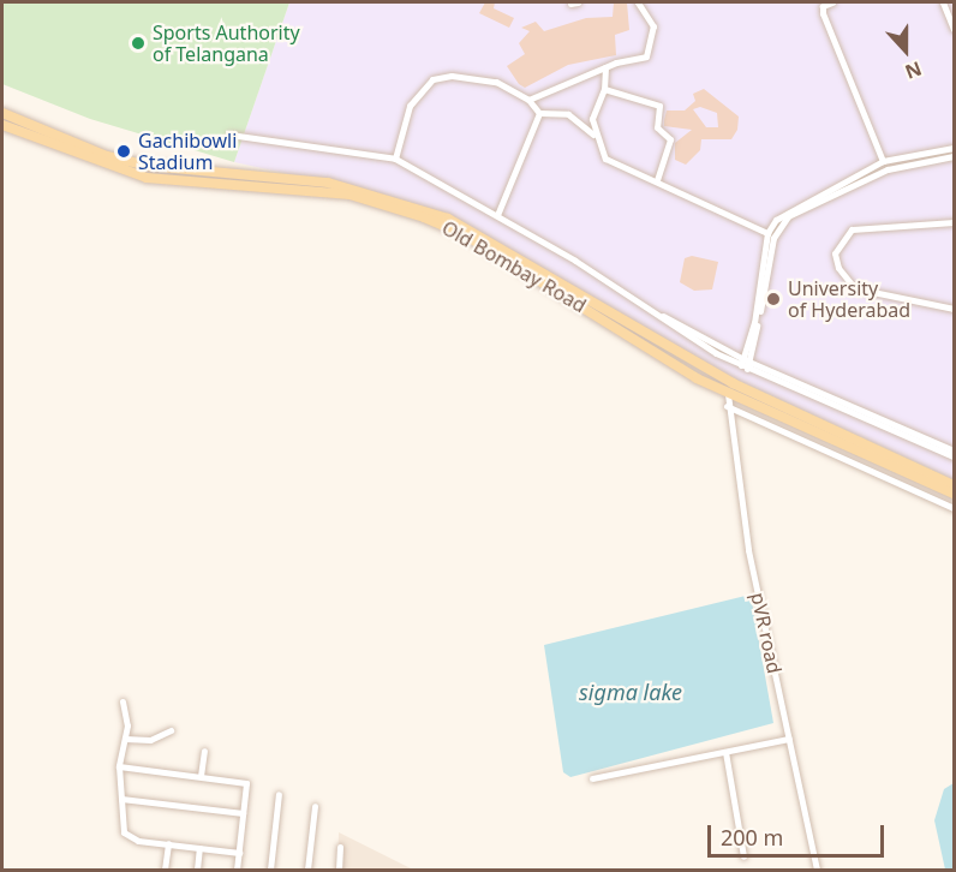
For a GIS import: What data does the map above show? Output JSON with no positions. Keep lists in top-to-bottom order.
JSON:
{
  "streets": {
    "main road": ["Old Bombay Road"],
    "street": ["pVR road"]
  },
  "crossings": [
    ["Old Bombay Road", "pVR road"]
  ],
  "water": ["sigma lake"],
  "places": ["Sports Authority of Telangana", "Gachibowli Stadium", "University of Hyderabad"],
  "scale_bar": "200 m",
  "north": "bottom"
}
